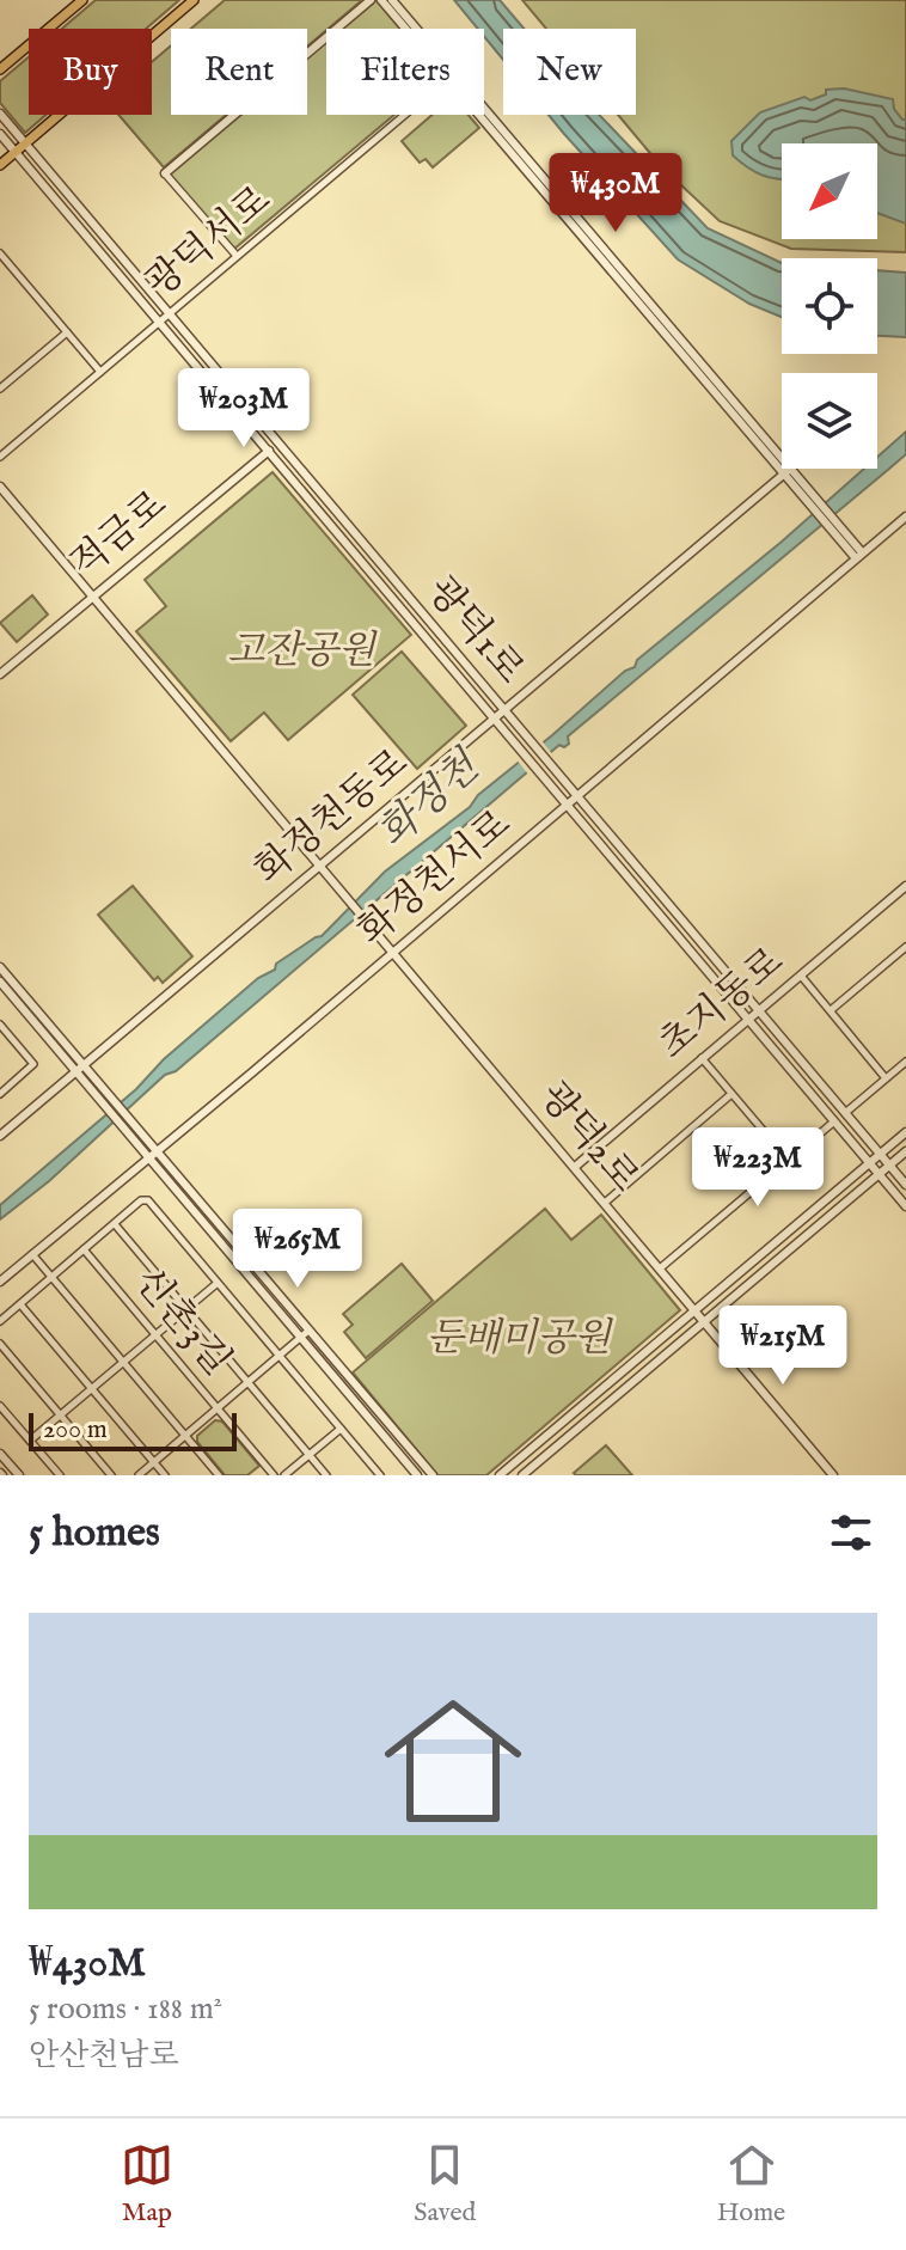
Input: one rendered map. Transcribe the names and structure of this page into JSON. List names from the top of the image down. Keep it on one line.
{"streets":{"street":["광덕서로","적금로","광덕1로","화정천동로","화정천서로","초지동로","광덕2로","신촌3길"]},"crossings":[["광덕서로","광덕1로"],["적금로","광덕1로"],["광덕1로","화정천동로"],["광덕1로","화정천서로"],["광덕1로","초지동로"],["화정천동로","광덕2로"],["화정천서로","광덕2로"],["초지동로","광덕2로"]],"water":["화정천"],"parks":["고잔공원","둔배미공원"],"scale_bar":"200 m","north":"bottom left","page":{"chip":["Buy","Rent","Filters","New"],"price":["₩430M","₩203M","₩223M","₩265M","₩215M"],"scale":"200 m","heading":"5 homes","list":[{"name":"₩430M","note":"5 rooms · 188 m² · 안산천남로"}],"tabs":["Map","Saved","Home"]}}
